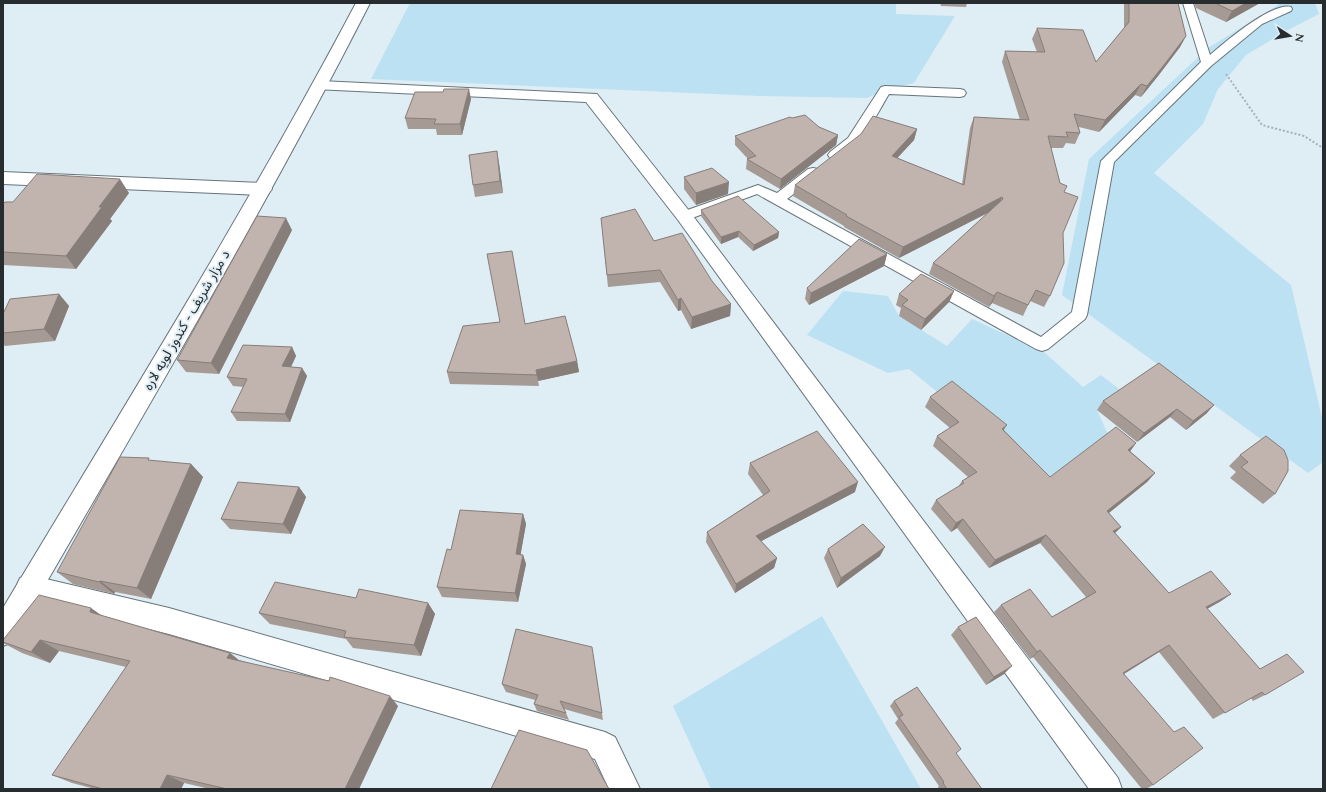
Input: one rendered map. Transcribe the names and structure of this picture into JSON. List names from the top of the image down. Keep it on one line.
{"streets":{"street":["د مزار شریف - کندوز لویه لاره"]},"north":"right"}
